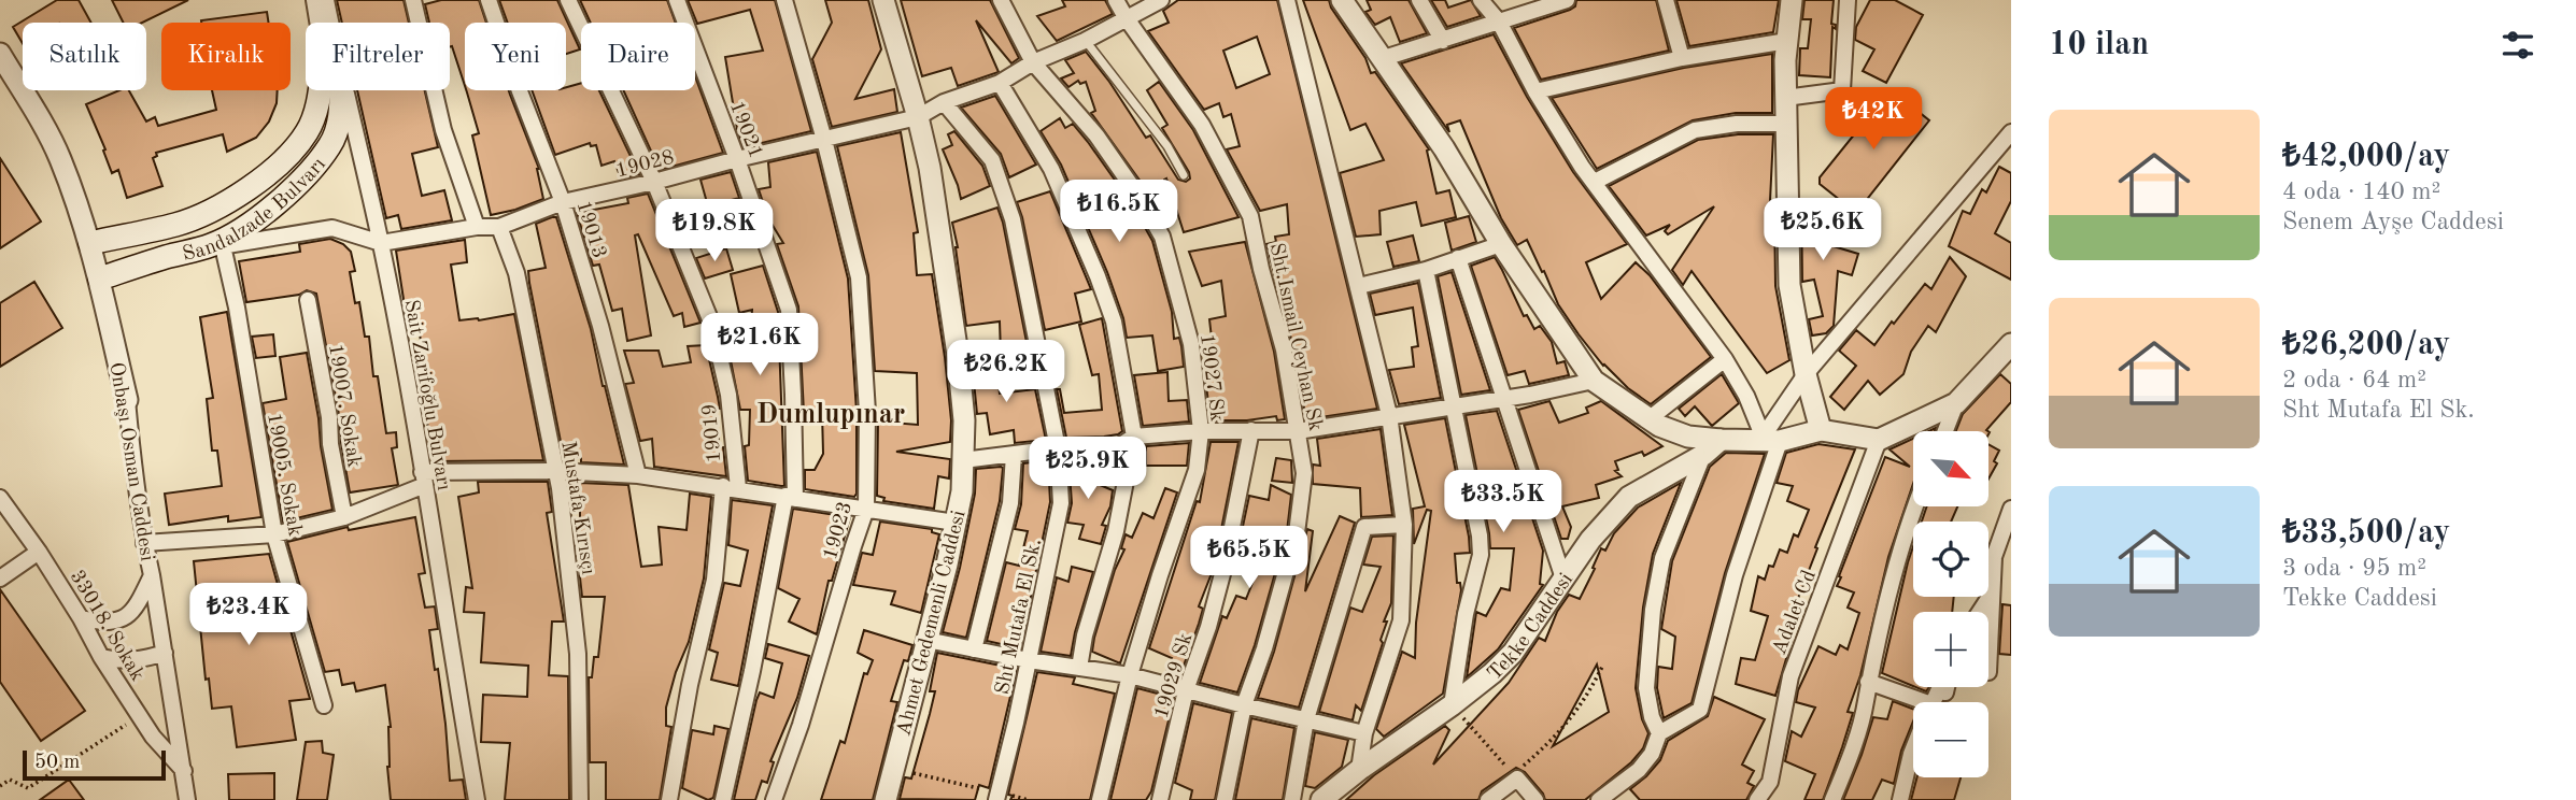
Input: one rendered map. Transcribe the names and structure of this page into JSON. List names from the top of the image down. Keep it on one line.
{"streets":{"main road":["Sandalzade Bulvarı"],"street":["19021","19028","19013","Sht.Ismail Ceyhan Sk","19027 Sk","Sait Zarifoğlu Bulvarı","19007. Sokak","19019","Onbaşı Osman Caddesi","19005. Sokak","Mustafa Kırısçı","19023","Adalet Cd","Sht Mutafa El Sk.","Ahmet Gedemenli Caddesi","Tekke Caddesi","33018. Sokak","19029 Sk"]},"crossings":[["19021","19028"],["19028","19013"],["19028","Sht.Ismail Ceyhan Sk"],["19028","19027 Sk"],["19028","Sait Zarifoğlu Bulvarı"],["19028","19019"],["19028","Mustafa Kırısçı"],["19028","19023"],["19028","Sht Mutafa El Sk."],["19028","Ahmet Gedemenli Caddesi"],["Sandalzade Bulvarı","Onbaşı Osman Caddesi"],["Sandalzade Bulvarı","19005. Sokak"],["Onbaşı Osman Caddesi","33018. Sokak"]],"districts":["Dumlupınar"],"scale_bar":"50 m","north":"bottom right","page":{"heading":"10 ilan","chip":["Satılık","Kiralık","Filtreler","Yeni","Daire"],"price":["₺42K","₺16.5K","₺25.6K","₺19.8K","₺21.6K","₺26.2K","₺25.9K","₺33.5K","₺65.5K","₺23.4K"],"list":[{"name":"₺42,000/ay","note":"4 oda · 140 m² · Senem Ayşe Caddesi"},{"name":"₺26,200/ay","note":"2 oda · 64 m² · Sht Mutafa El Sk."},{"name":"₺33,500/ay","note":"3 oda · 95 m² · Tekke Caddesi"}],"map_buttons":["+","−"],"scale":"50 m"}}
